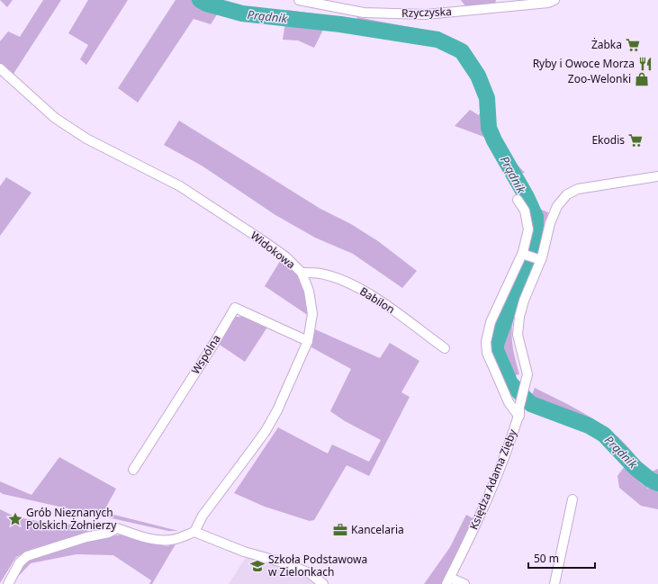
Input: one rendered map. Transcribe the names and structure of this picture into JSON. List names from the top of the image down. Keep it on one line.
{"streets":{"street":["Rzyczyska","Widokowa","Babilon","Wspólna","Księdza Adama Zięby"]},"crossings":[["Widokowa","Babilon"],["Widokowa","Wspólna"]],"water":["Prądnik"],"places":{"supermarket":["Żabka","Ekodis"],"restaurant":["Ryby i Owoce Morza"],"shop":["Zoo-Welonki"],"place":["Grób Nieznanych Polskich Żołnierzy"],"office":["Kancelaria"],"school or university":["Szkoła Podstawowa w Zielonkach"]},"scale_bar":"50 m"}
